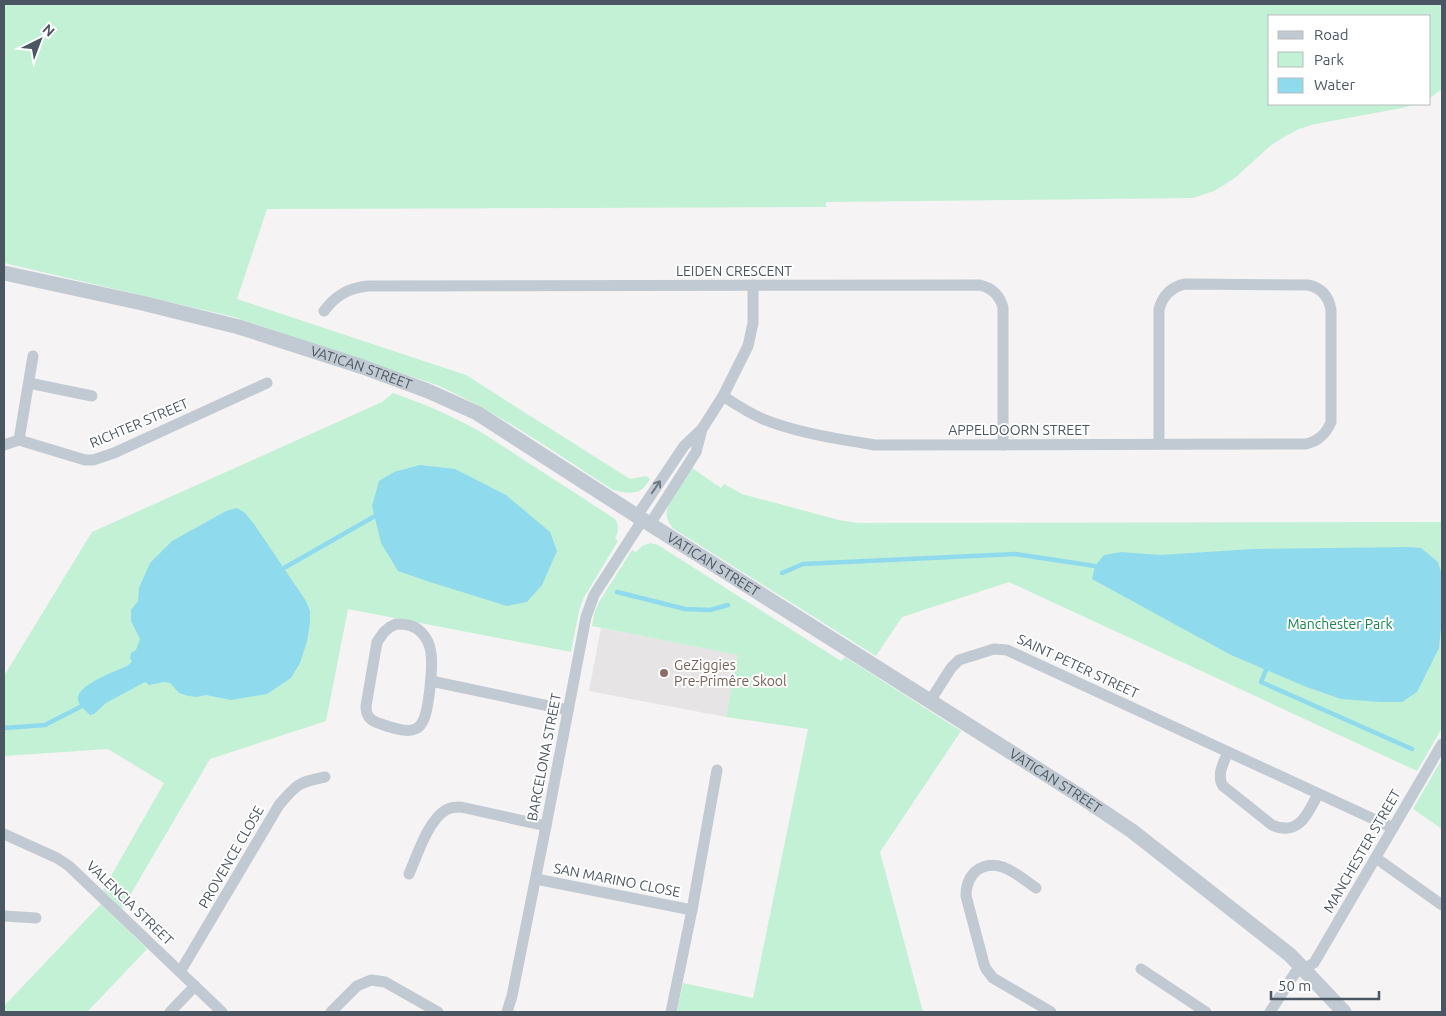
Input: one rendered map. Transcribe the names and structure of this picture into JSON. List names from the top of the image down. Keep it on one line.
{"streets":{"street":["LEIDEN CRESCENT","VATICAN STREET","RICHTER STREET","APPELDOORN STREET","SAINT PETER STREET","BARCELONA STREET","MANCHESTER STREET","PROVENCE CLOSE","SAN MARINO CLOSE","VALENCIA STREET"]},"crossings":[["LEIDEN CRESCENT","APPELDOORN STREET"],["LEIDEN CRESCENT","BARCELONA STREET"],["VATICAN STREET","SAINT PETER STREET"],["VATICAN STREET","BARCELONA STREET"],["VATICAN STREET","MANCHESTER STREET"],["APPELDOORN STREET","BARCELONA STREET"],["SAINT PETER STREET","MANCHESTER STREET"],["BARCELONA STREET","SAN MARINO CLOSE"],["PROVENCE CLOSE","VALENCIA STREET"]],"parks":["Manchester Park"],"places":["GeZiggies Pre-Primêre Skool"],"legend":["Road","Park","Water"],"scale_bar":"50 m","north":"top right"}
